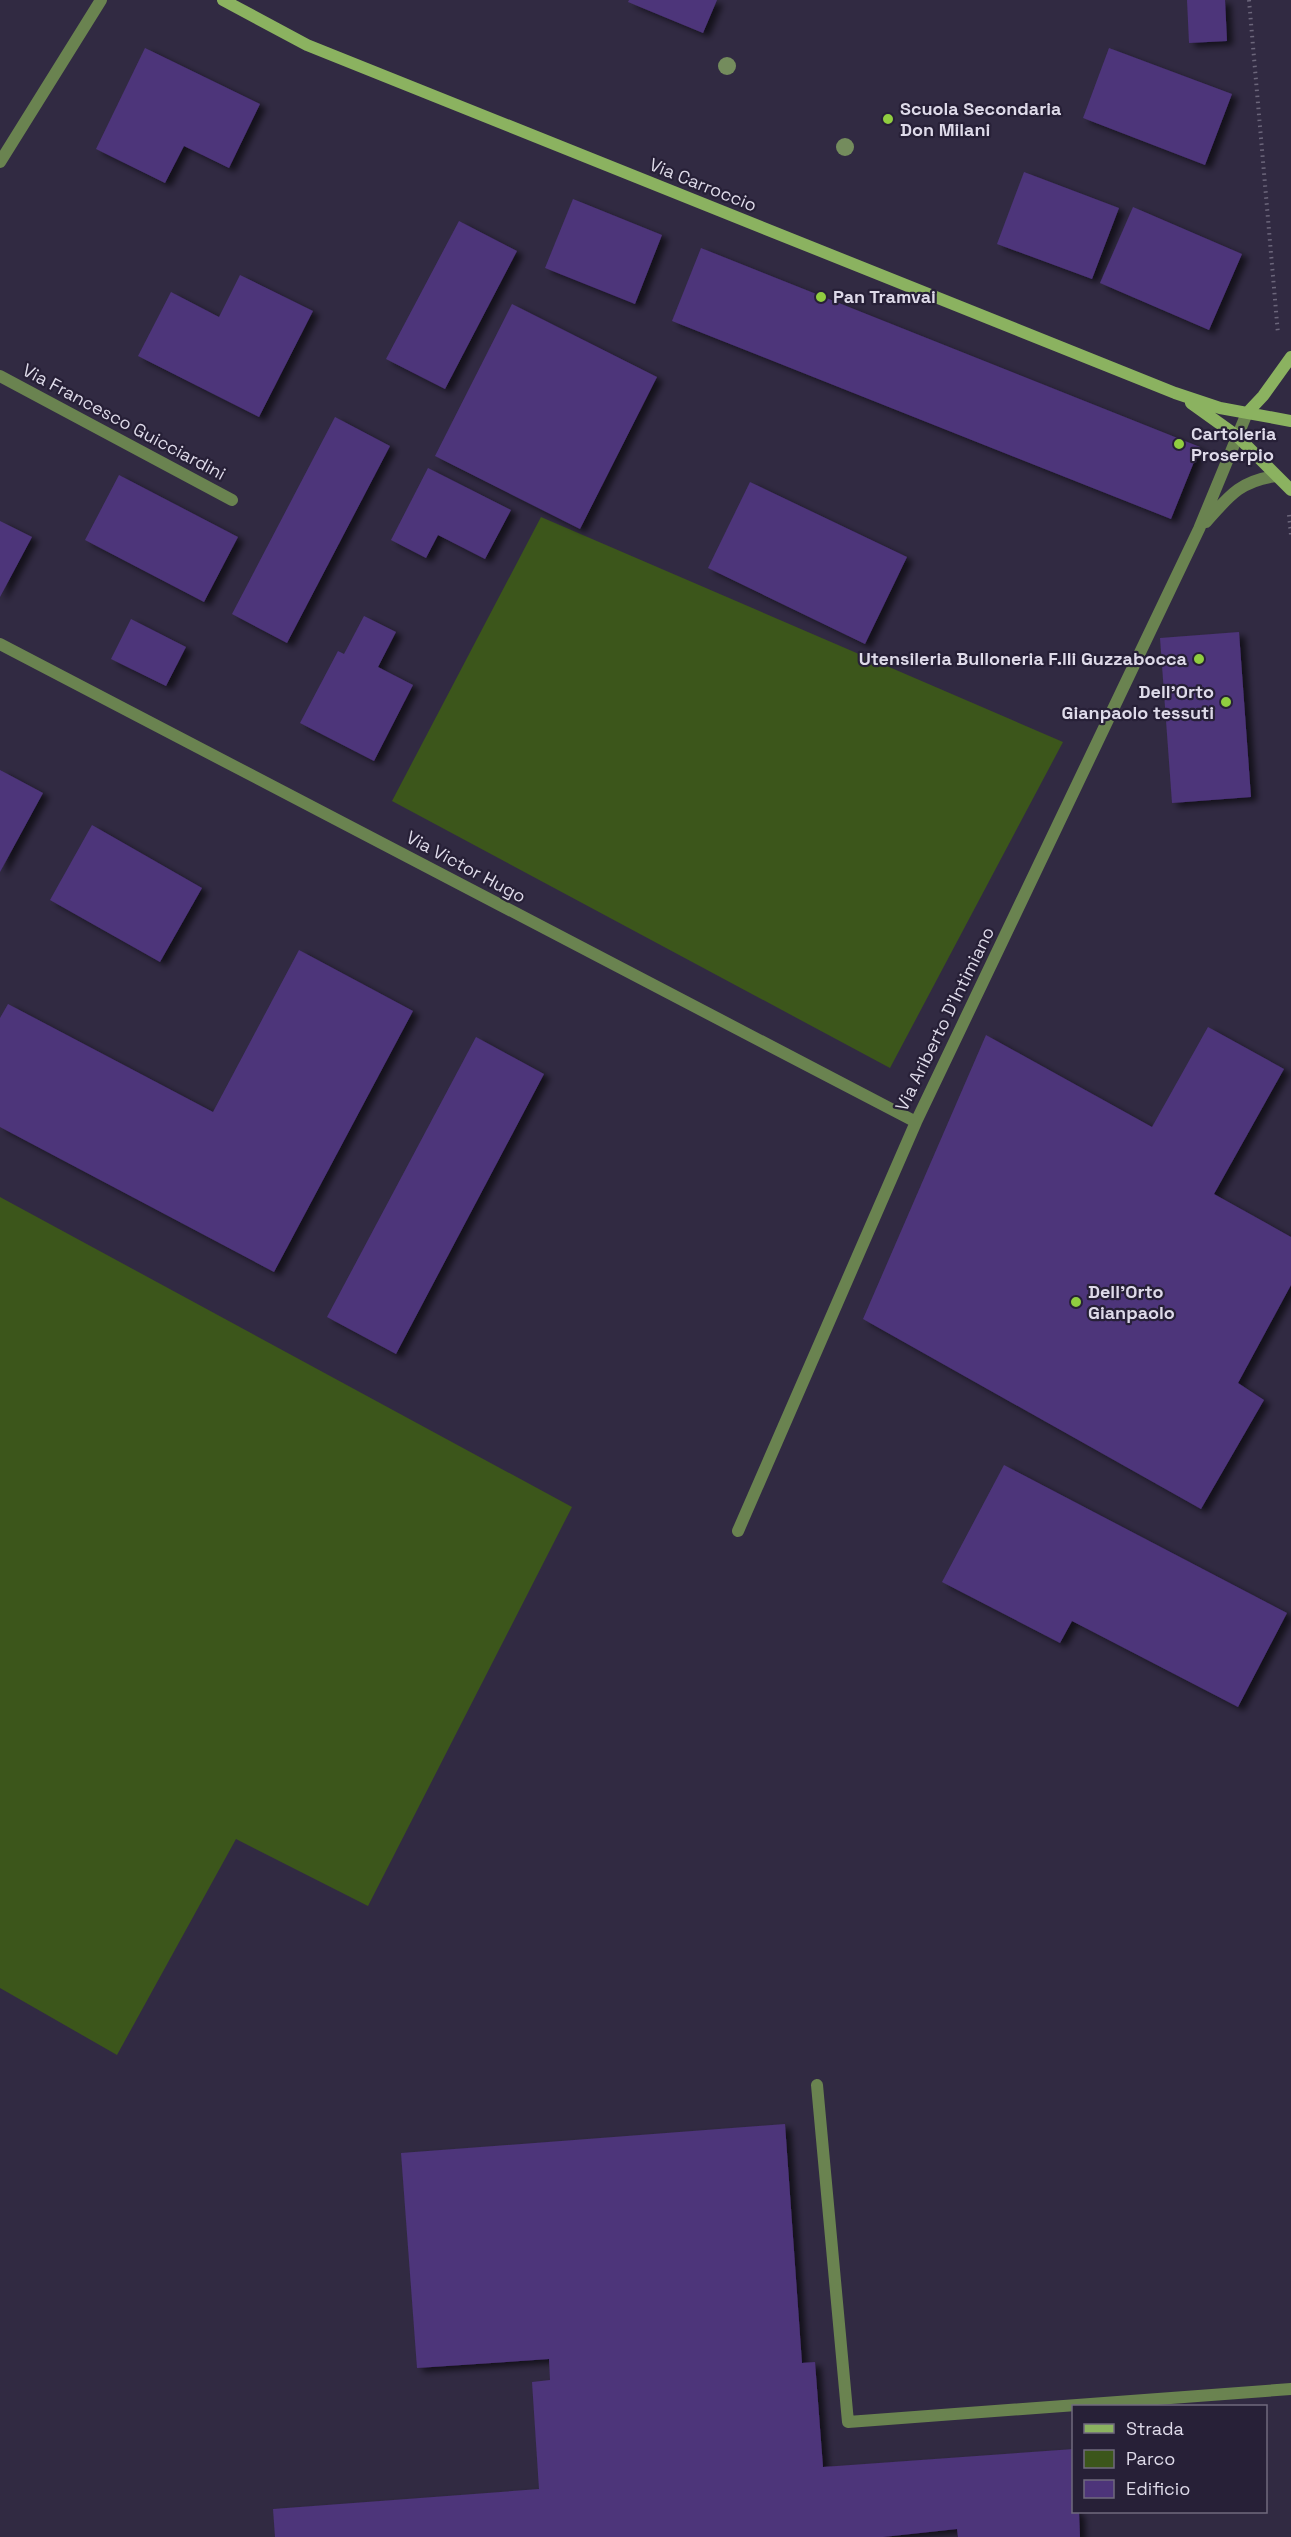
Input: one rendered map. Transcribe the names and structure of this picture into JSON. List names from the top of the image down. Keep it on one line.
{"streets":{"street":["Via Carroccio","Via Francesco Guicciardini","Via Victor Hugo","Via Ariberto D'Intimiano"]},"crossings":[["Via Carroccio","Via Ariberto D'Intimiano"],["Via Victor Hugo","Via Ariberto D'Intimiano"]],"places":["Scuola Secondaria Don Milani","Pan Tramvai","Cartoleria Proserpio","Utensileria Bulloneria F.lli Guzzabocca","Dell'Orto Gianpaolo tessuti","Dell'Orto Gianpaolo"],"legend":["Strada","Parco","Edificio"]}
